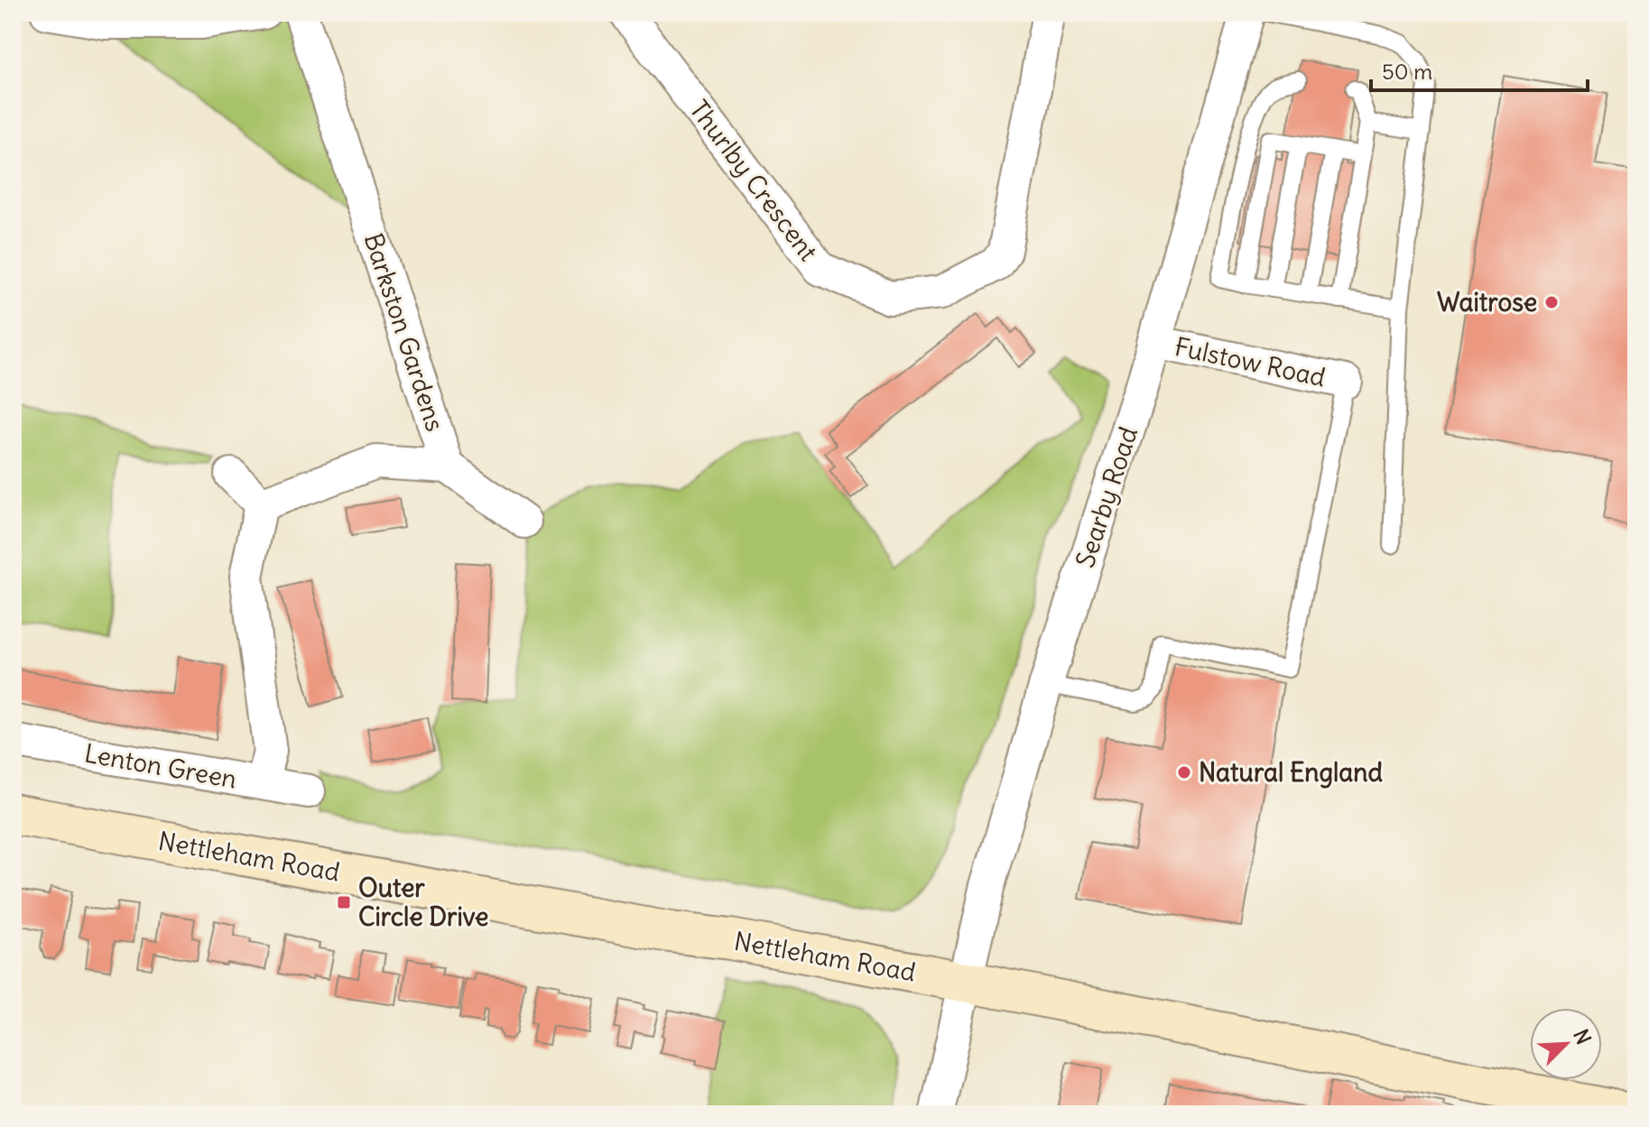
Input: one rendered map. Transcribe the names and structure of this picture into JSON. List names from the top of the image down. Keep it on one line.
{"streets":{"main road":["Nettleham Road"],"street":["Thurlby Crescent","Barkston Gardens","Fulstow Road","Searby Road","Lenton Green"]},"crossings":[["Fulstow Road","Searby Road"],["Searby Road","Nettleham Road"]],"places":{"other":["Waitrose","Natural England"],"transit":["Outer Circle Drive"]},"scale_bar":"50 m","north":"top right"}
